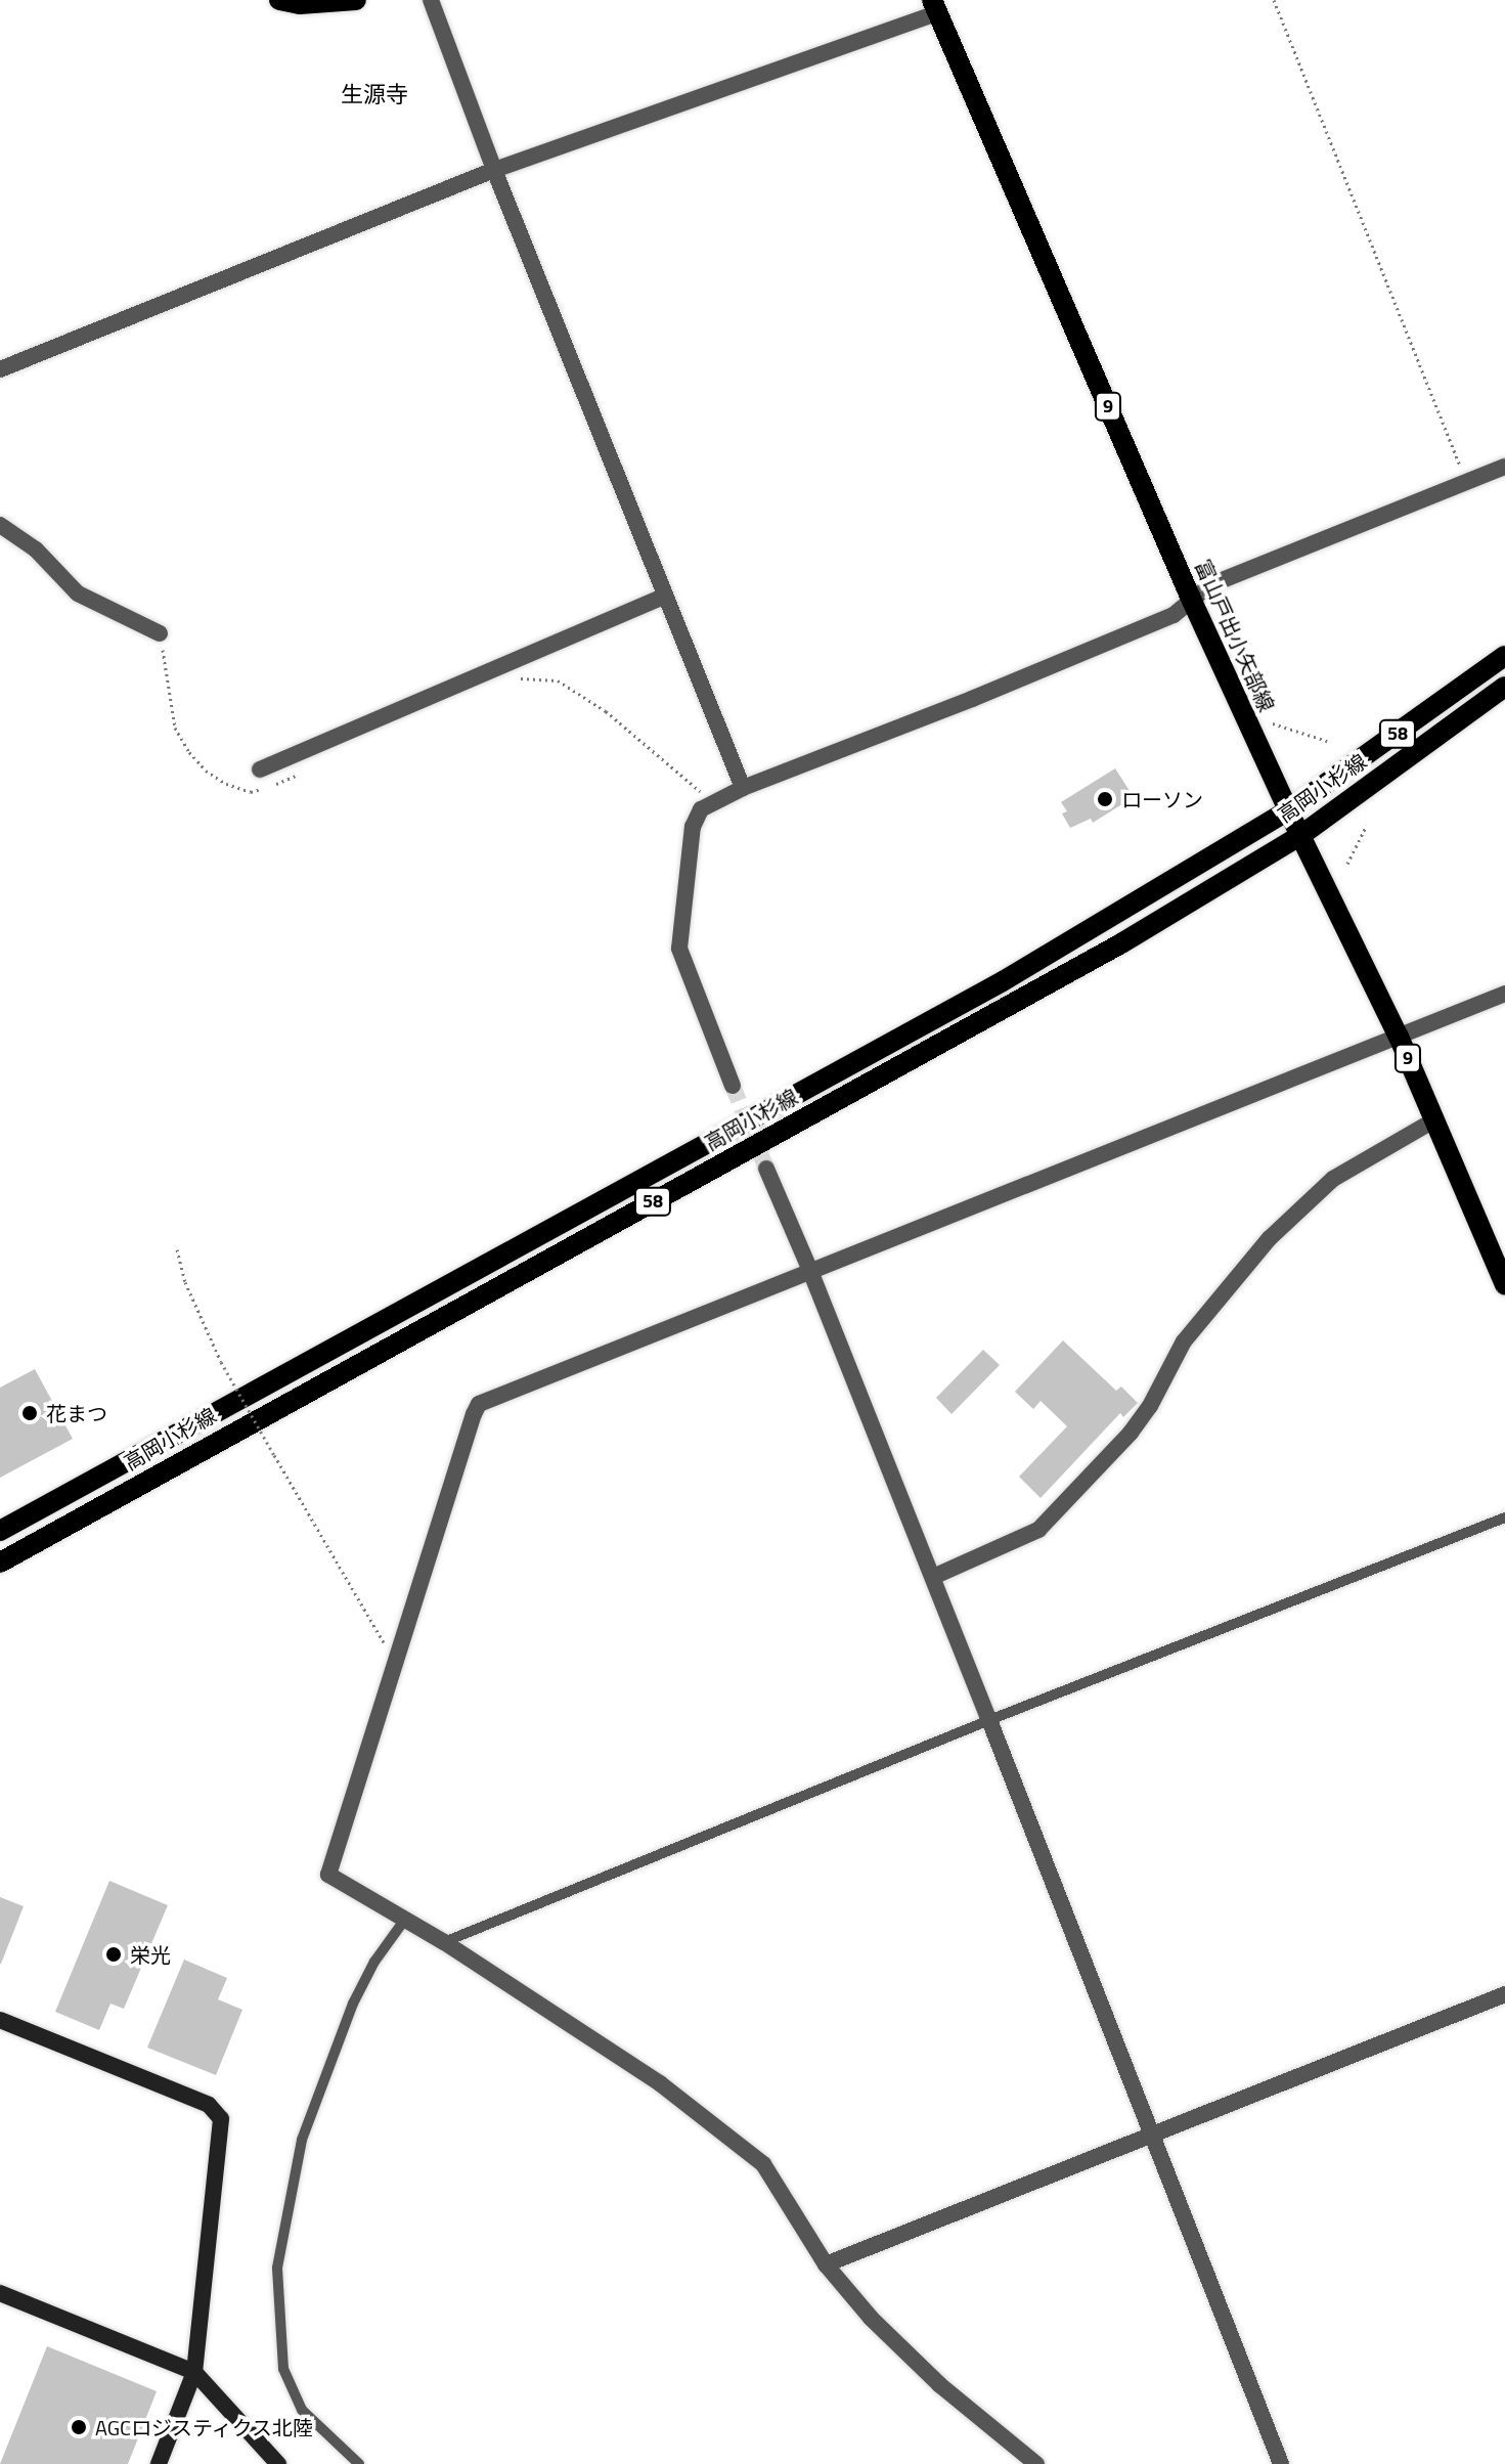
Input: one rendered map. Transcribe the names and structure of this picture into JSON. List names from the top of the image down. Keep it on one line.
{"streets":{"main road":["9","富山戸出小矢部線","58","高岡小杉線"]},"crossings":[["富山戸出小矢部線","高岡小杉線"]],"districts":["生源寺"],"places":["ローソン","花まつ","栄光","AGCロジスティクス北陸"]}
